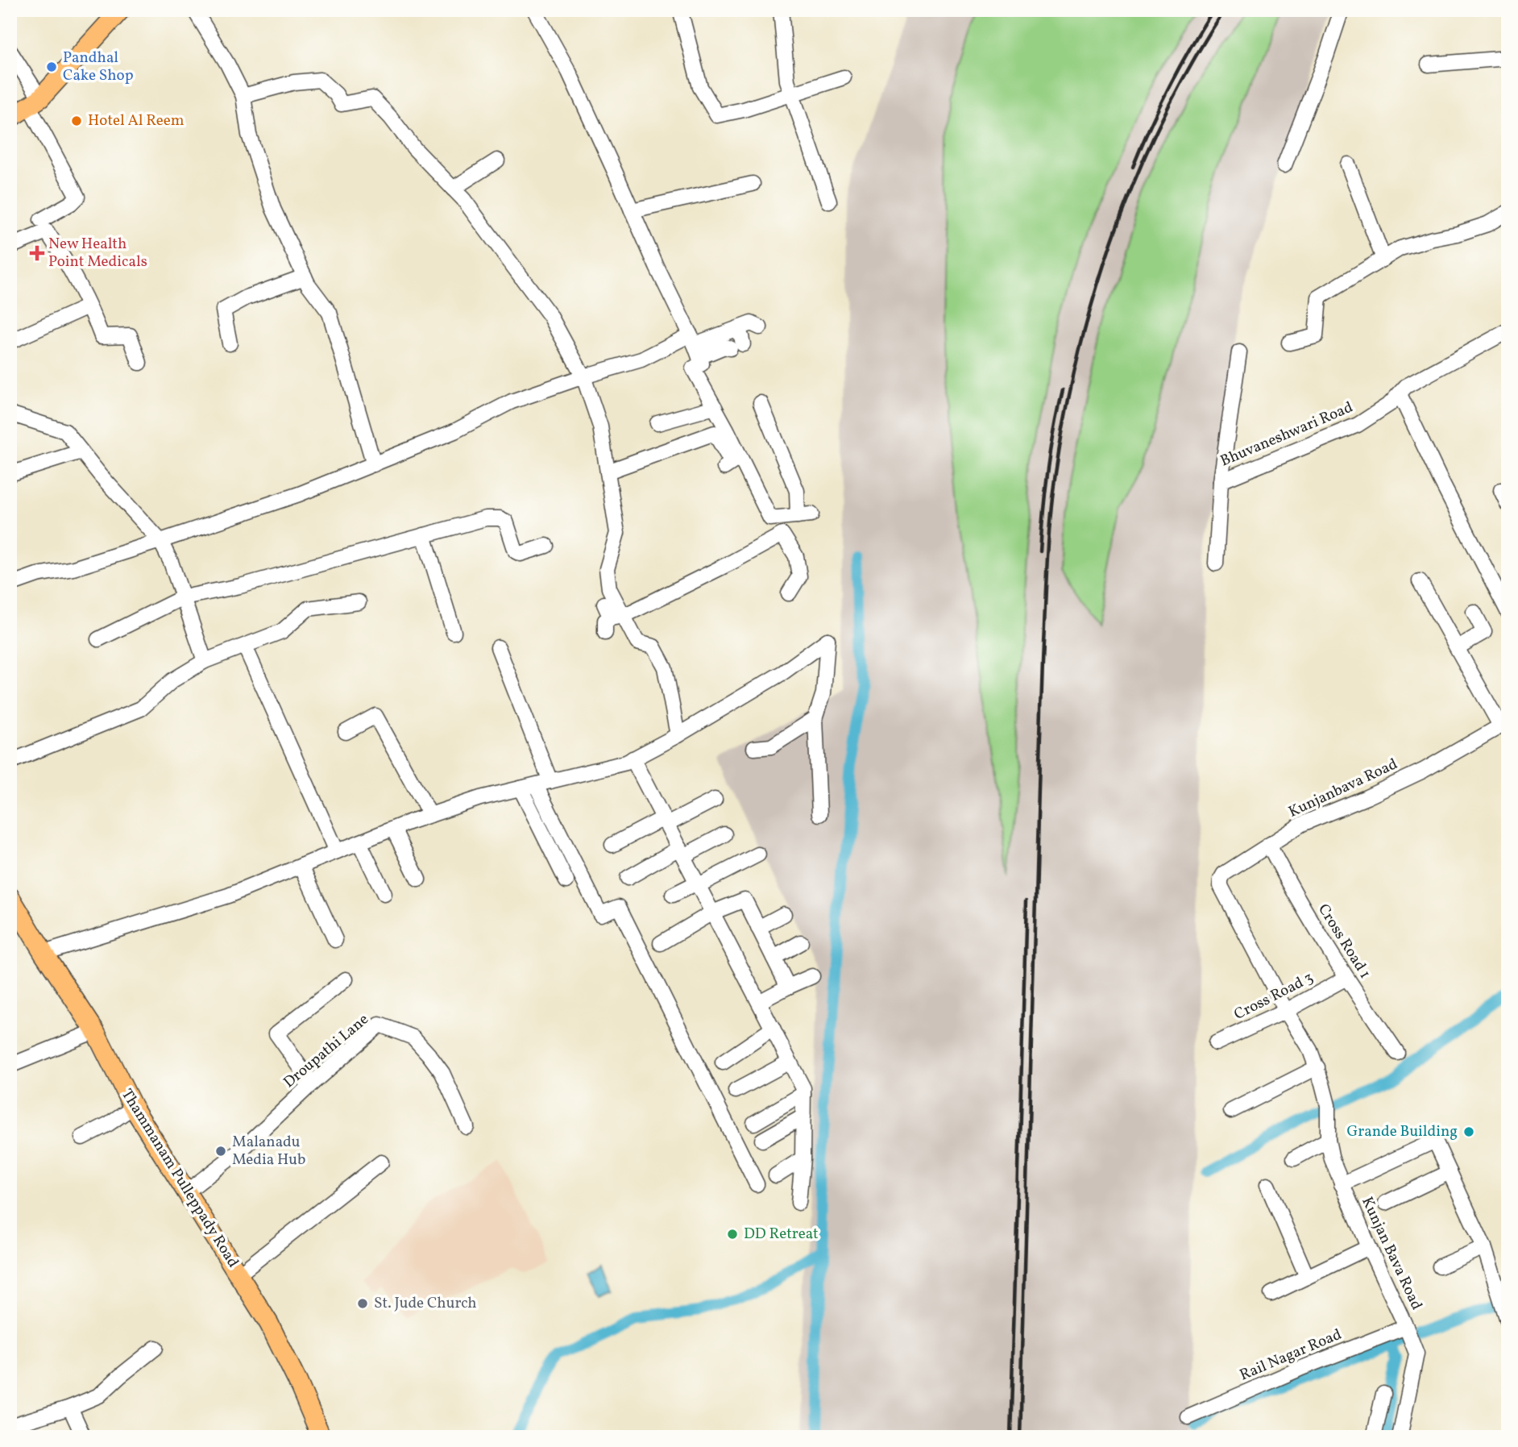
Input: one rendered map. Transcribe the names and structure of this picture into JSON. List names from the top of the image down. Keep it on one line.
{"streets":{"main road":["Thammanam Pulleppady Road"],"street":["Bhuvaneshwari Road","Kunjanbava Road","Cross Road 1","Cross Road 3","Droupathi Lane","Kunjan Bava Road","Rail Nagar Road"]},"crossings":[["Kunjanbava Road","Cross Road 1"],["Kunjanbava Road","Cross Road 3"],["Kunjanbava Road","Kunjan Bava Road"],["Cross Road 1","Cross Road 3"],["Droupathi Lane","Thammanam Pulleppady Road"],["Kunjan Bava Road","Rail Nagar Road"]],"places":{"other":["Pandhal Cake Shop","Hotel Al Reem","Grande Building","Malanadu Media Hub","DD Retreat","St. Jude Church"],"health":["New Health Point Medicals"]}}
